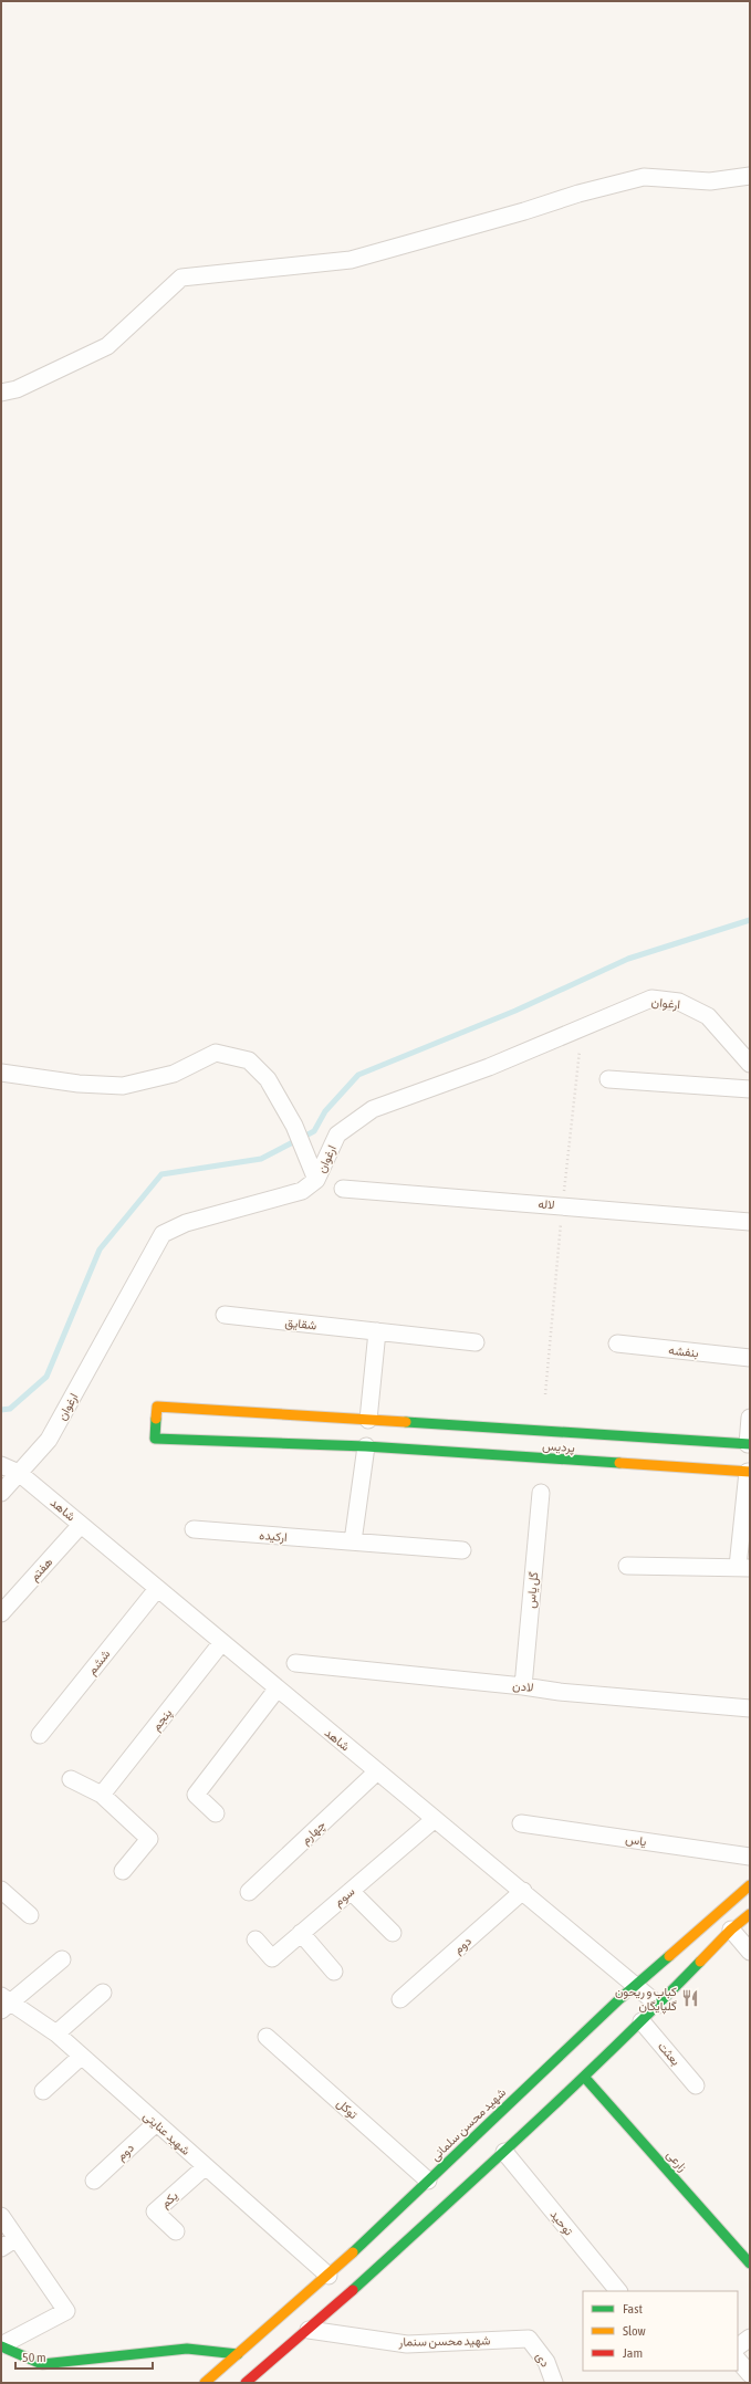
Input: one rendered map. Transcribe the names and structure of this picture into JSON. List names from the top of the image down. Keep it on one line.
{"streets":{"street":["ارغوان","لاله","شقایق","بنفشه","پردیس","شاهد","ارکیده","هفتم","گل یاس","ششم","لادن","پنجم","چهارم","یاس","سوم","دوم","بعثت","توکل","شهید محسن سلمانی","شهید عنایتی","زارعی","یکم","توحید","شهید محسن سنمار","دی"]},"crossings":[["ارغوان","شاهد"],["شاهد","هفتم"],["شاهد","ششم"],["شاهد","پنجم"],["شاهد","چهارم"],["شاهد","سوم"],["شاهد","دوم"],["شاهد","شهید محسن سلمانی"],["گل یاس","لادن"],["دوم","شهید عنایتی"],["توکل","شهید محسن سلمانی"],["شهید محسن سلمانی","شهید عنایتی"],["شهید عنایتی","یکم"],["شهید محسن سنمار","دی"]],"places":{"restaurant":["کباب و ریحون گلپایگان"]},"legend":["Fast","Slow","Jam"],"scale_bar":"50 m"}
